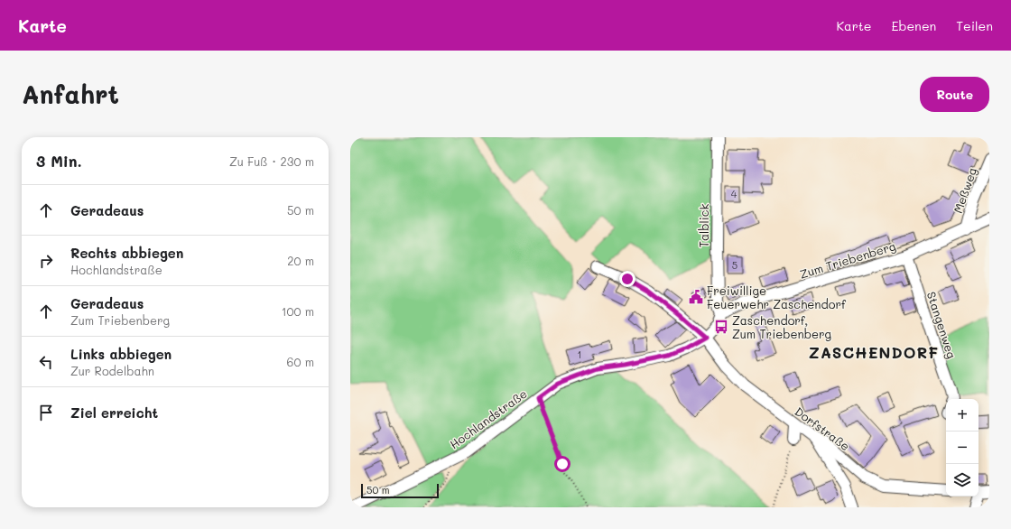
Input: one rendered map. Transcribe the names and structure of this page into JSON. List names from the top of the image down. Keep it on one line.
{"streets":{"street":["Meßweg","Talblick","Zum Triebenberg","Stangenweg","Hochlandstraße","Dorfstraße"]},"crossings":[["Meßweg","Zum Triebenberg"],["Talblick","Zum Triebenberg"],["Zum Triebenberg","Stangenweg"],["Hochlandstraße","Dorfstraße"]],"districts":["ZASCHENDORF"],"places":{"public building":["Freiwillige Feuerwehr Zaschendorf"],"bus stop":["Zaschendorf, Zum Triebenberg"]},"house_numbers":["4","5","1"],"scale_bar":"50 m","page":{"header":"Karte","nav":["Karte","Ebenen","Teilen"],"buttons":"Route","title":"Anfahrt","heading":["3 Min.","Zu Fuß · 230 m"],"list":[["Geradeaus","50 m"],["Rechts abbiegen","Hochlandstraße","20 m"],["Geradeaus","Zum Triebenberg","100 m"],["Links abbiegen","Zur Rodelbahn","60 m"],"Ziel erreicht"],"map_buttons":["+","−"],"scale":"50 m"}}
